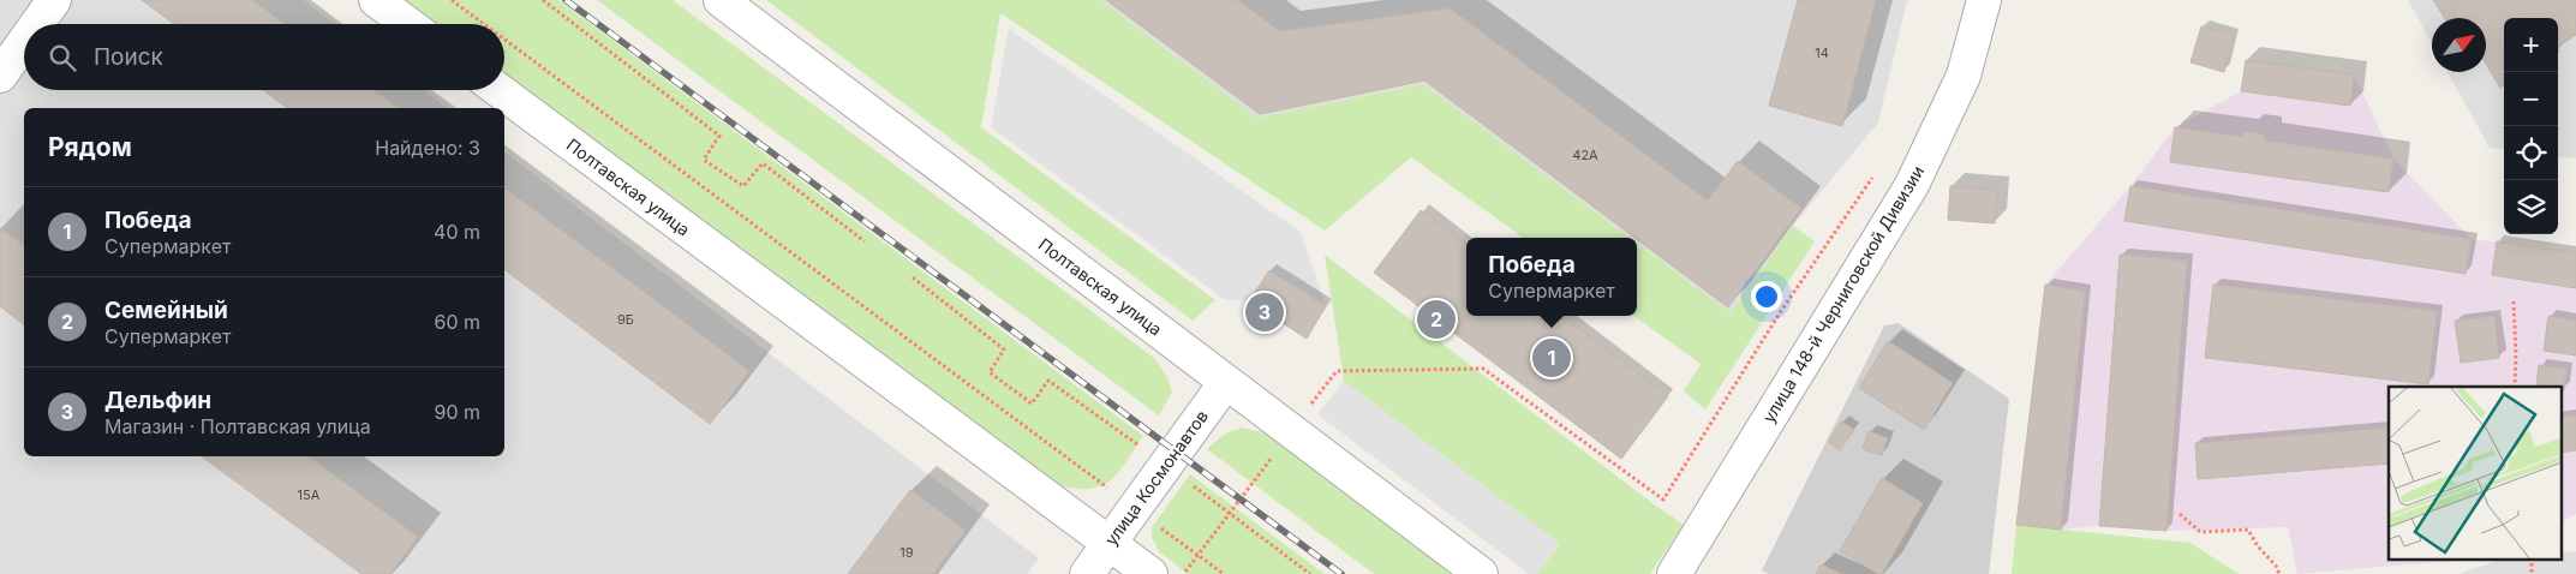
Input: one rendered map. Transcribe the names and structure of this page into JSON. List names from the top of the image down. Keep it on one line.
{"streets":{"street":["Полтавская улица","улица 148-й Черниговской Дивизии","улица Космонавтов"]},"crossings":[["Полтавская улица","улица Космонавтов"]],"house_numbers":["14","42А","9Б","15А","19"],"north":"top right","page":{"map_buttons":["+","−"],"search":"Поиск","heading":["Рядом","Найдено: 3"],"list":[{"mark":"1","name":"Победа","note":"Супермаркет","value":"40 m"},{"mark":"2","name":"Семейный","note":"Супермаркет","value":"60 m"},{"mark":"3","name":"Дельфин","note":"Магазин · Полтавская улица","value":"90 m"}],"popup":["Победа","Супермаркет"],"pins":["3","2","1"]}}
